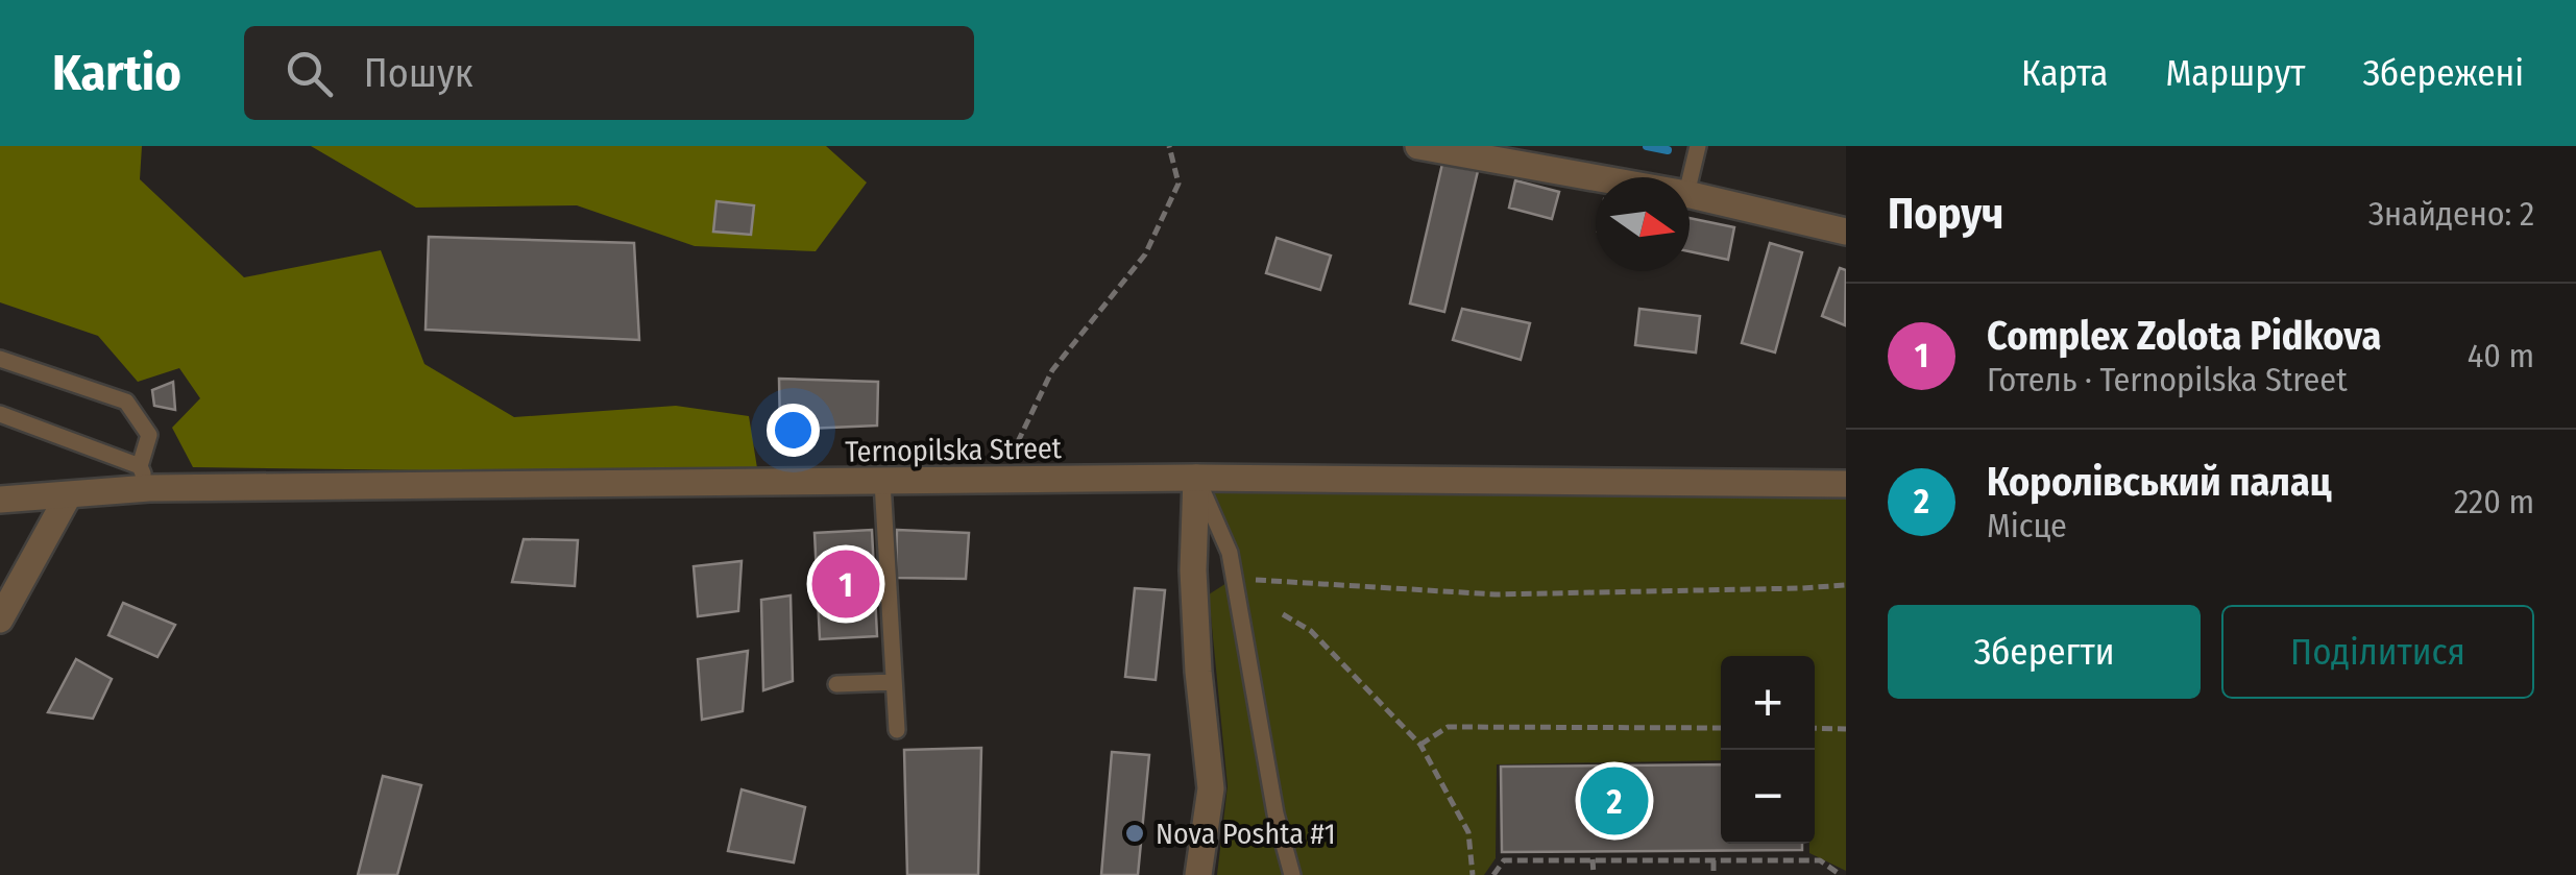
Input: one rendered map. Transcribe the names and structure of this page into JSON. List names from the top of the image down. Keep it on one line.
{"streets":{"street":["Ternopilska Street"]},"places":["Nova Poshta #1"],"north":"right","page":{"header":"Kartio","search":"Пошук","nav":["Карта","Маршрут","Збережені"],"heading":["Поруч","Знайдено: 2"],"list":[{"mark":"1","name":"Complex Zolota Pidkova","note":"Готель · Ternopilska Street","value":"40 m"},{"mark":"2","name":"Королівський палац","note":"Місце","value":"220 m"}],"pins":["1","2"],"buttons":["Зберегти","Поділитися"],"map_buttons":["+","−"]}}
